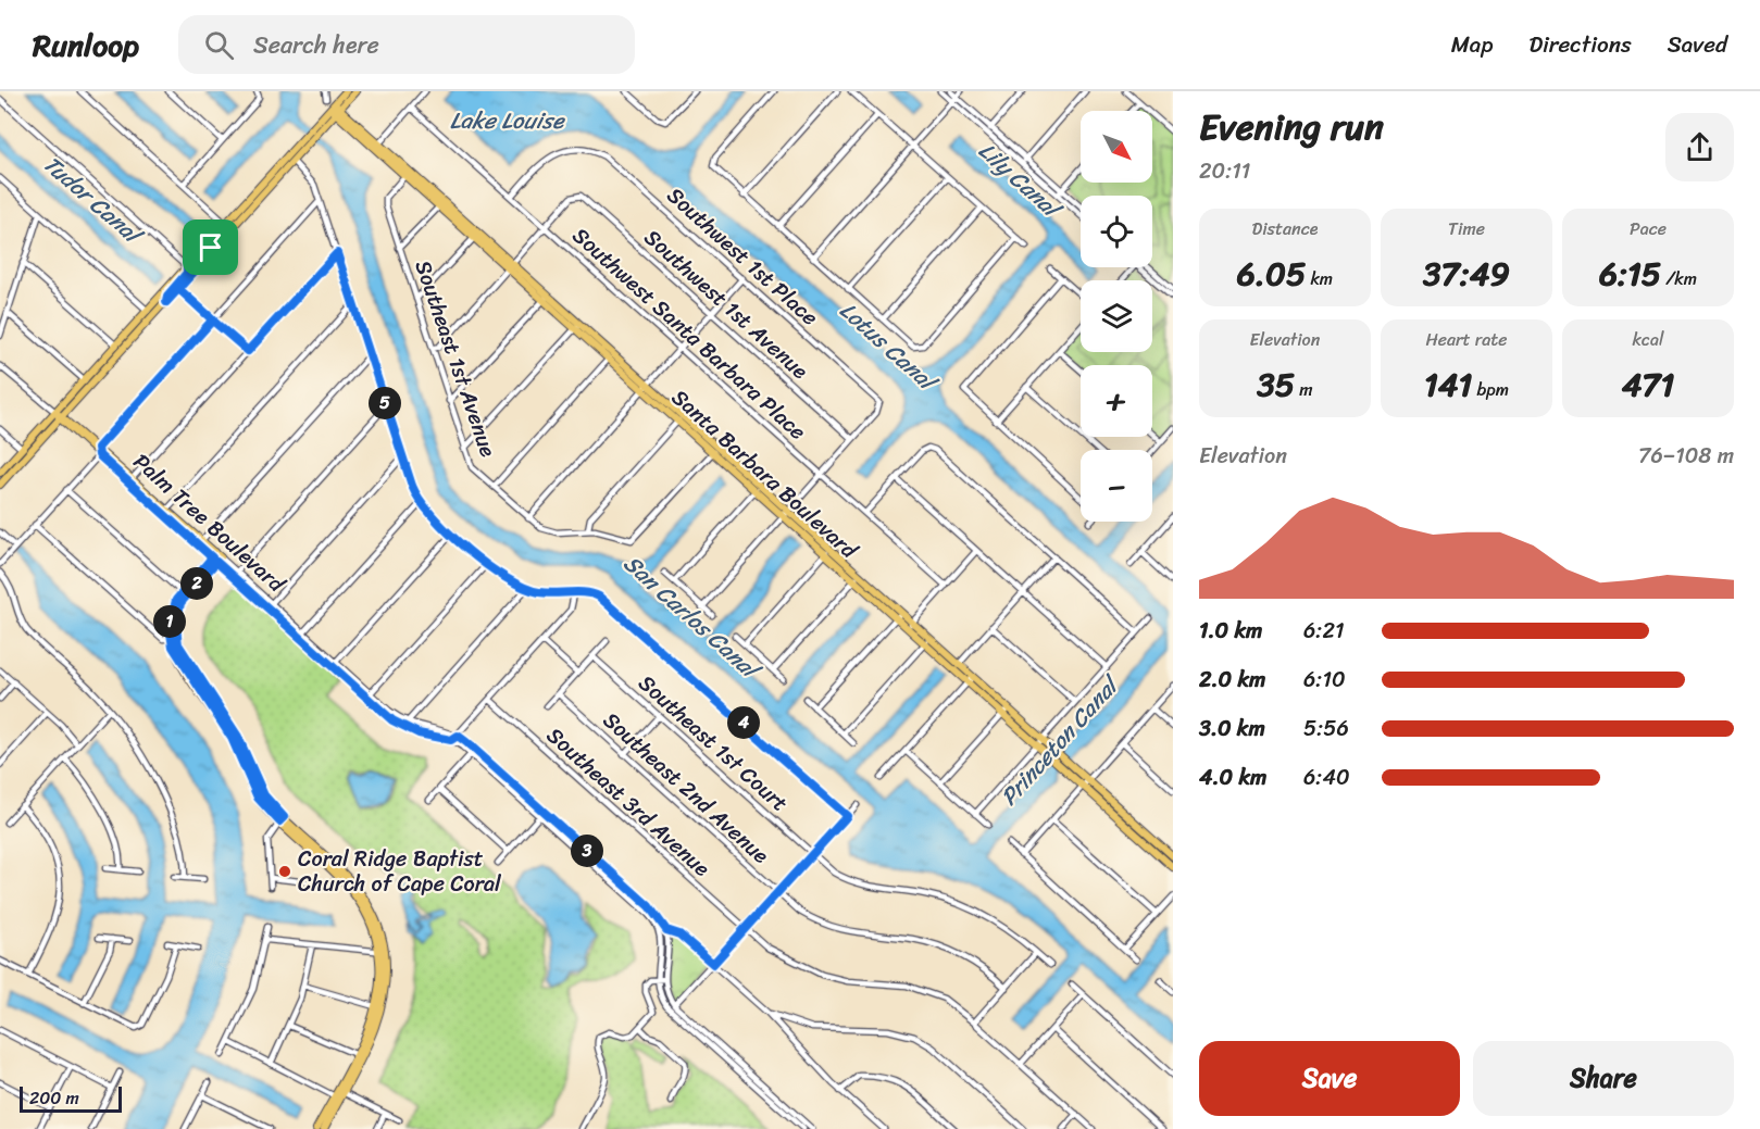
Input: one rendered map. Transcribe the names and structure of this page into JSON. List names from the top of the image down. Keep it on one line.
{"streets":{"main road":["Santa Barbara Boulevard","Palm Tree Boulevard"],"street":["Southwest 1st Place","Southwest 1st Avenue","Southwest Santa Barbara Place","Southeast 1st Avenue","Southeast 1st Court","Southeast 2nd Avenue","Southeast 3rd Avenue"]},"crossings":[["Southwest 1st Place","Southwest 1st Avenue"],["Southwest 1st Place","Southwest Santa Barbara Place"],["Southwest 1st Avenue","Southwest Santa Barbara Place"],["Southeast 1st Avenue","Santa Barbara Boulevard"]],"water":["Lake Louise","Lily Canal","Tudor Canal","Lotus Canal","San Carlos Canal","Princeton Canal"],"places":["Coral Ridge Baptist Church of Cape Coral"],"scale_bar":"200 m","north":"bottom right","page":{"header":"Runloop","search":"Search here","nav":["Map","Directions","Saved"],"heading":["Evening run","20:11"],"map_buttons":["+","−"],"stats":[["Distance","6.05 km"],["Time","37:49"],["Pace","6:15 /km"],["Elevation","35 m"],["Heart rate","141 bpm"],["kcal","471"]],"pins":["5","2","1","4","3"],"chart":["Elevation","76–108 m"],"list":[{"name":"1.0 km","note":"6:21"},{"name":"2.0 km","note":"6:10"},{"name":"3.0 km","note":"5:56"},{"name":"4.0 km","note":"6:40"}],"buttons":["Save","Share"],"scale":"200 m"}}
